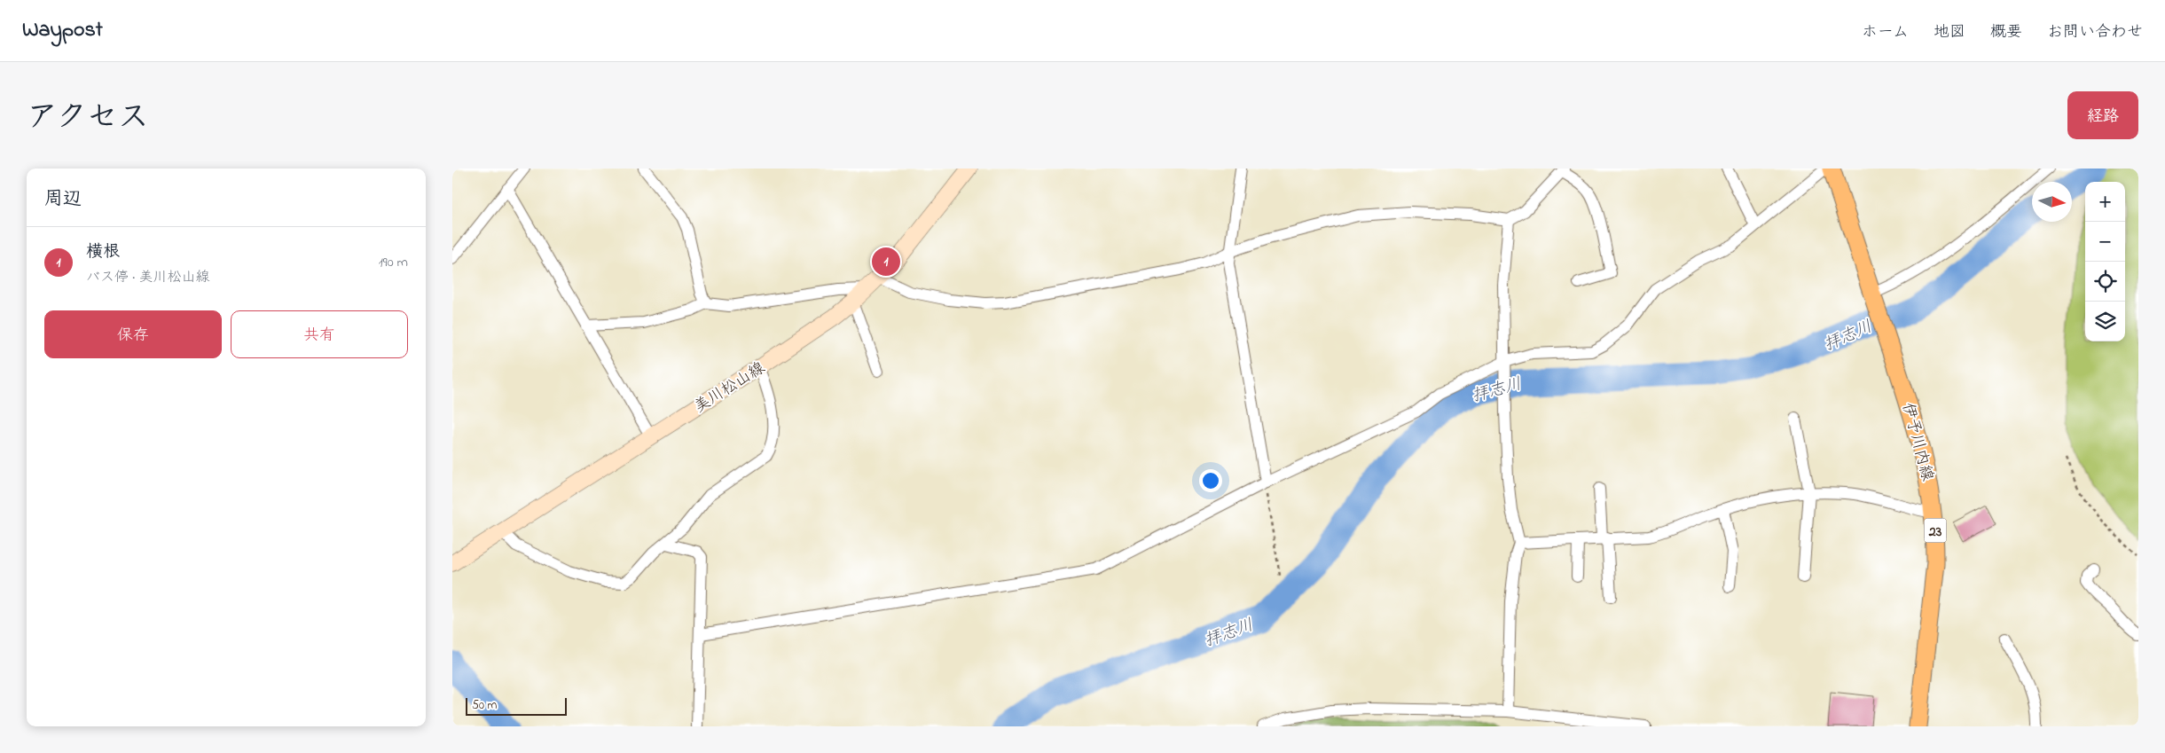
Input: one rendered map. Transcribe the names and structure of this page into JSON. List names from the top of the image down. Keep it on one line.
{"streets":{"main road":["美川松山線","伊予川内線","23"]},"water":["拝志川"],"scale_bar":"50 m","north":"right","page":{"header":"Waypost","nav":["ホーム","地図","概要","お問い合わせ"],"title":"アクセス","buttons":["経路",["保存","共有"]],"heading":"周辺","map_buttons":["+","−"],"list":[{"mark":"1","name":"横根","note":"バス停 · 美川松山線","value":"190 m"}],"pins":"1","scale":"50 m"}}
